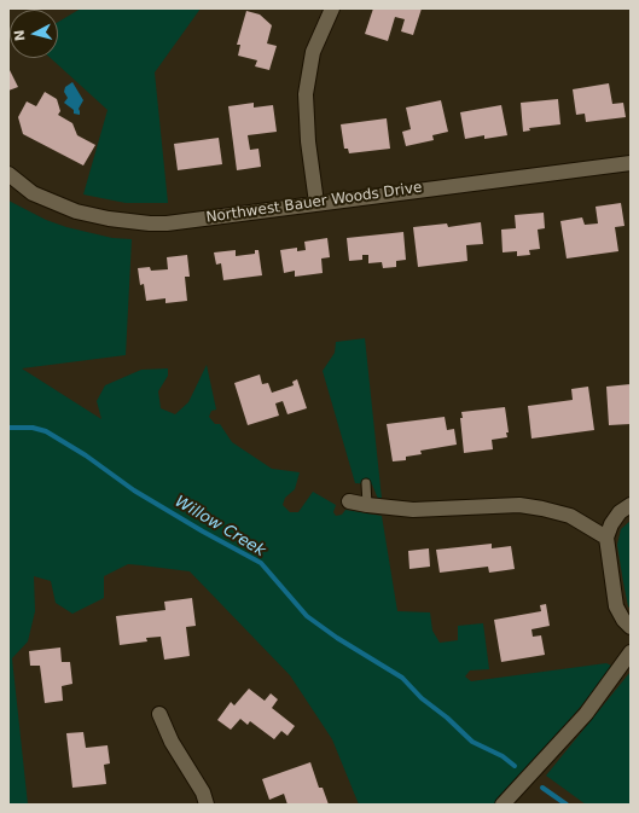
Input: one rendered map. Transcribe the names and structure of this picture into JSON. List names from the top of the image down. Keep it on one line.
{"streets":{"street":["Northwest Bauer Woods Drive"]},"water":["Willow Creek"],"north":"left"}
